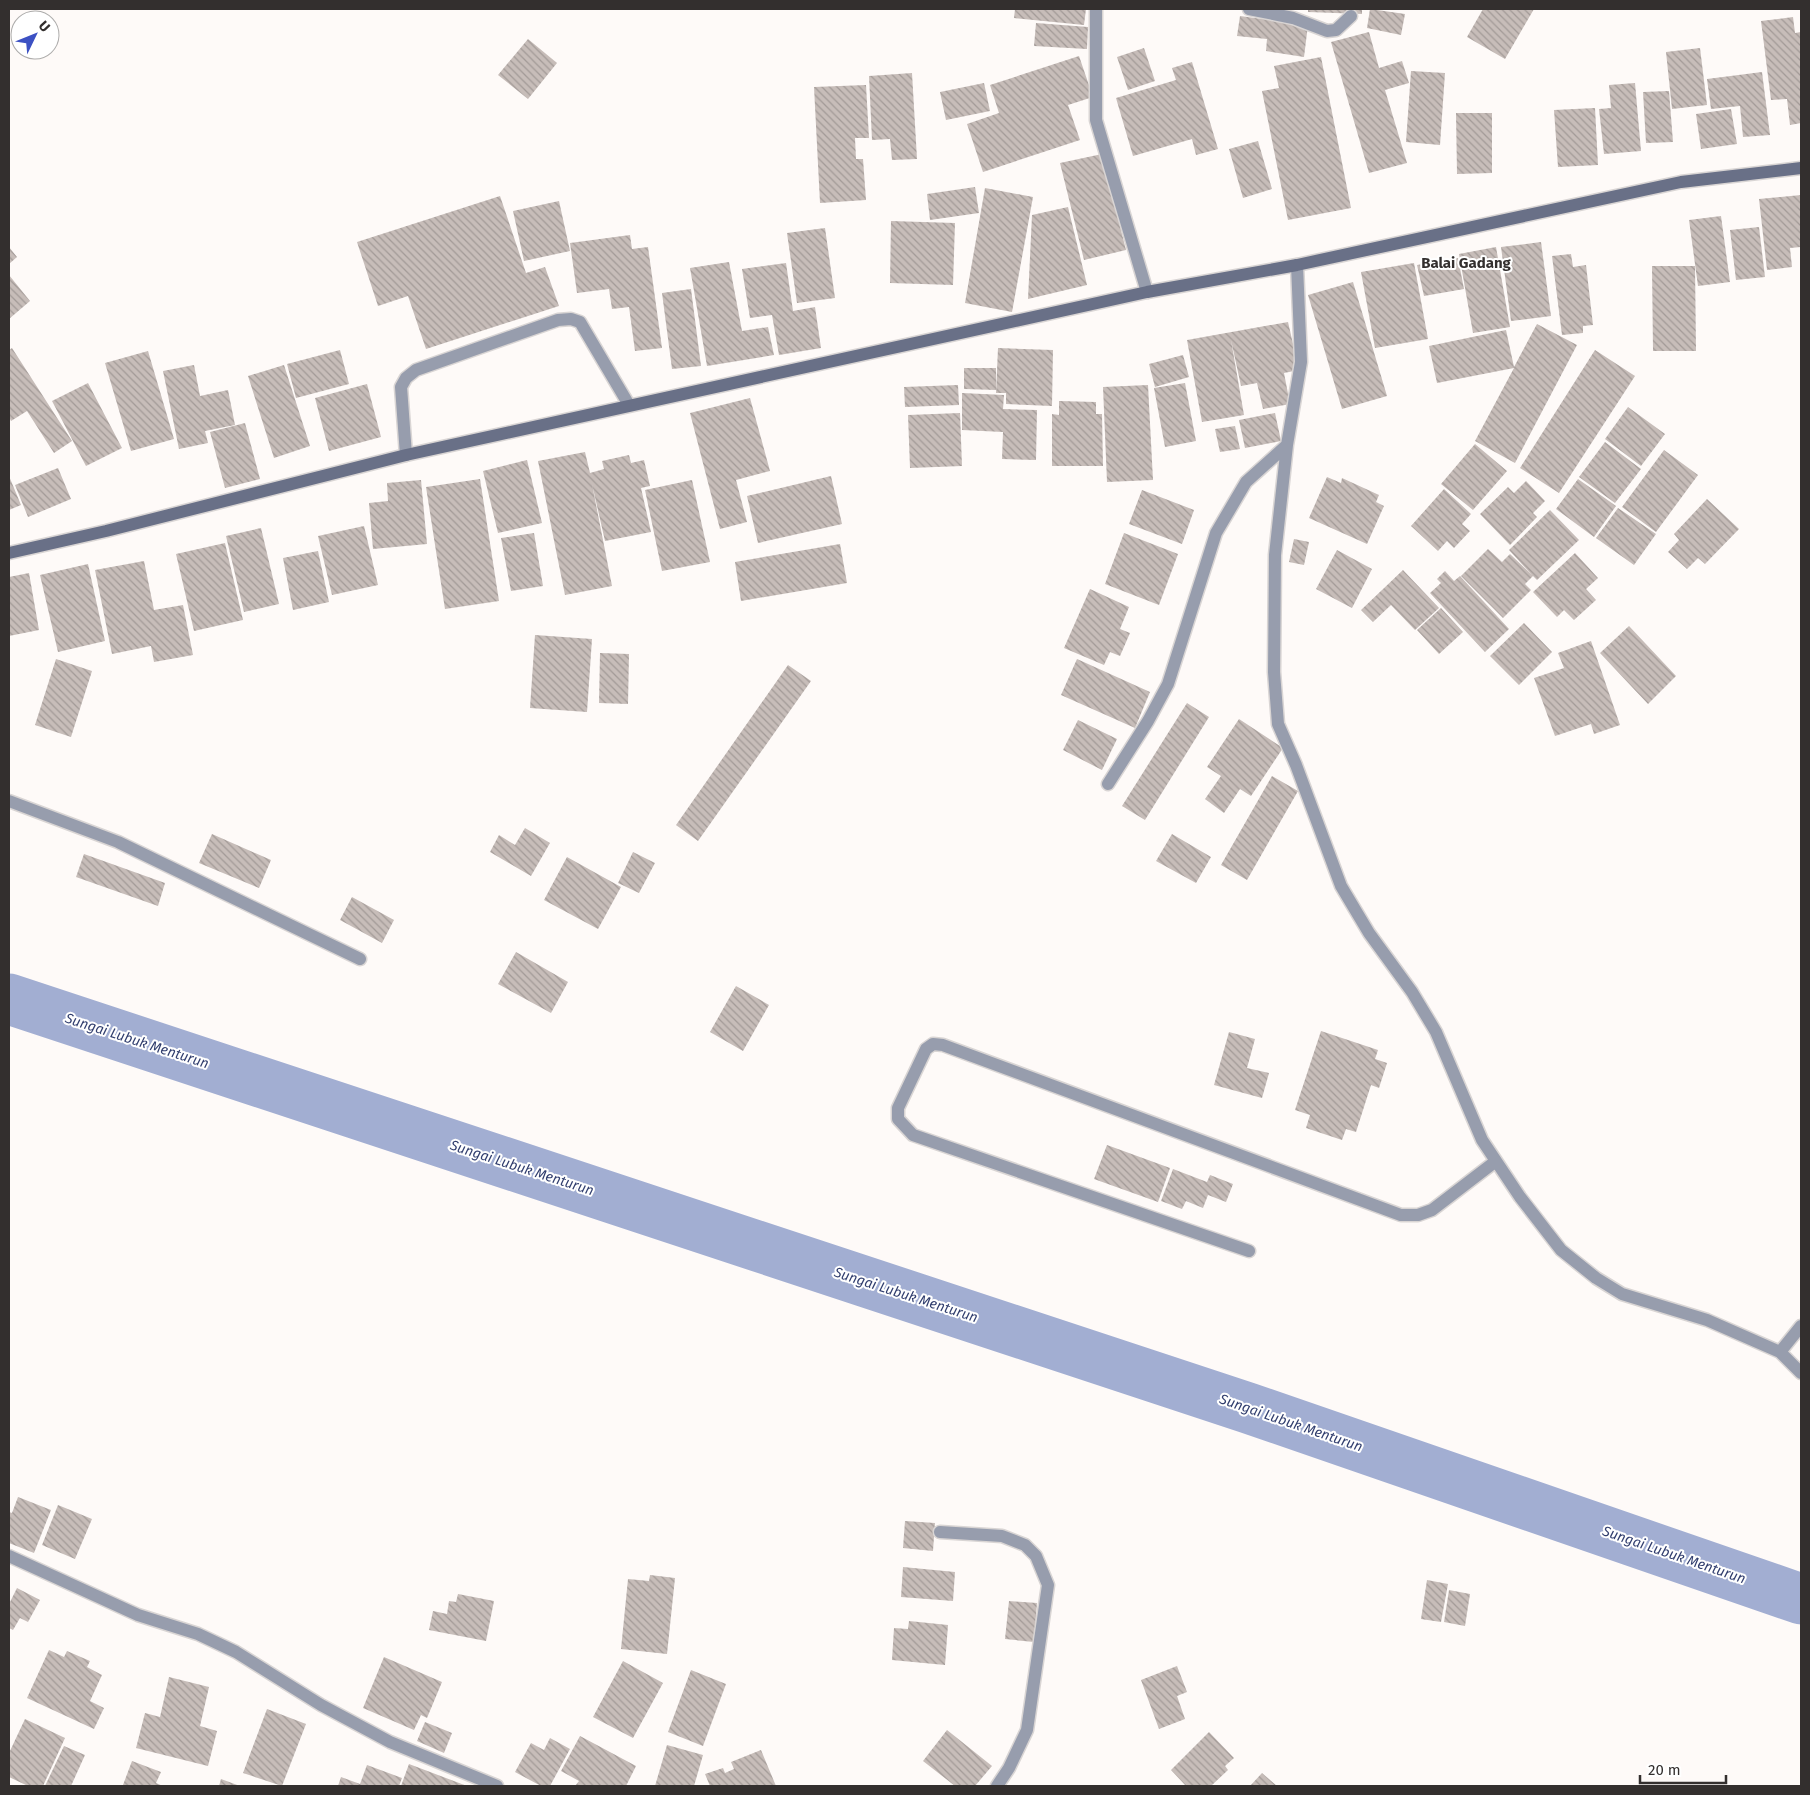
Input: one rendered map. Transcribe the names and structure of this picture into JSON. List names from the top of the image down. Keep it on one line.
{"districts":["Balai Gadang"],"water":["Sungai Lubuk Menturun"],"scale_bar":"20 m","north":"top right"}
